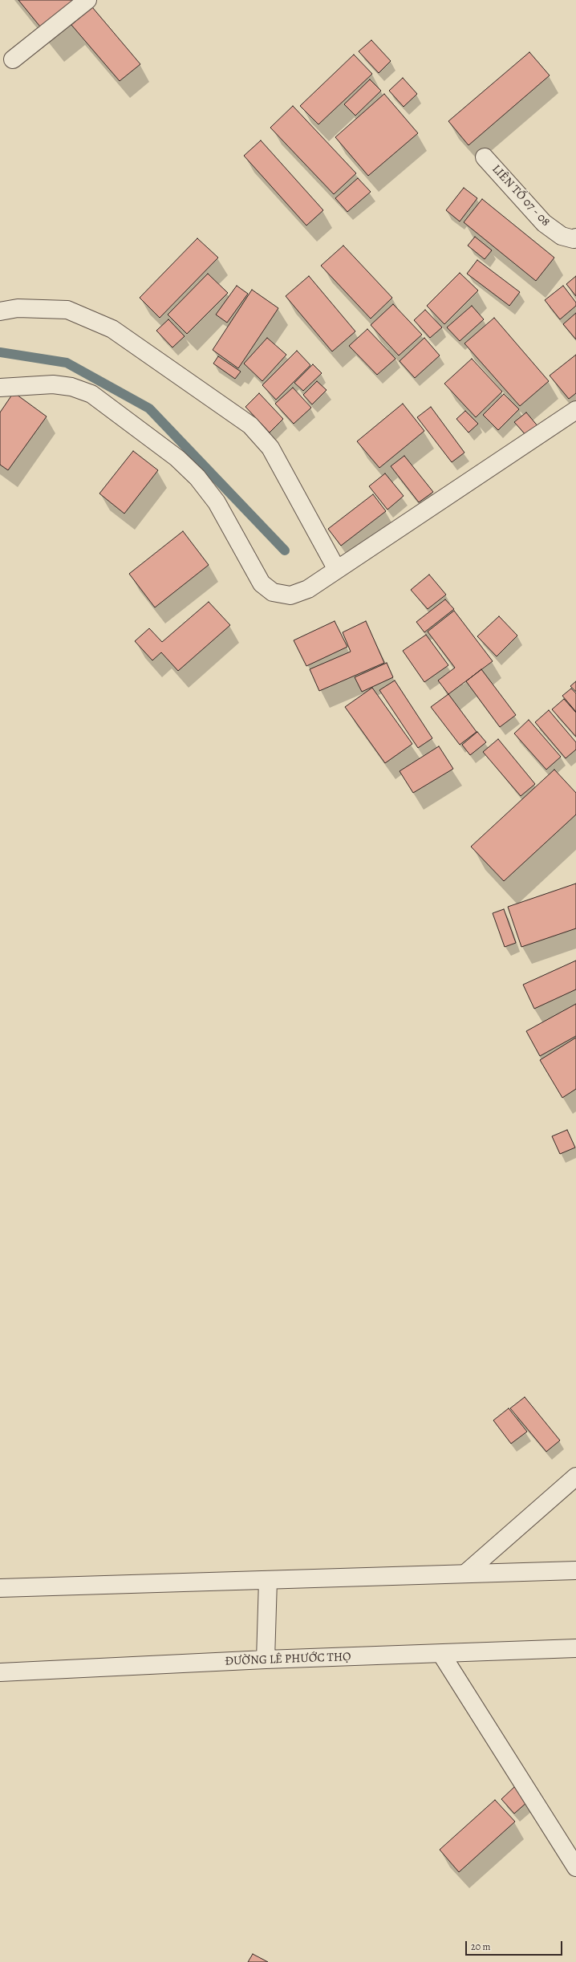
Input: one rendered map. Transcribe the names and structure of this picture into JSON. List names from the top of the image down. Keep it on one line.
{"streets":{"street":["LIÊN TỔ 07 - 08","ĐƯỜNG LÊ PHƯỚC THỌ"]},"scale_bar":"20 m"}
